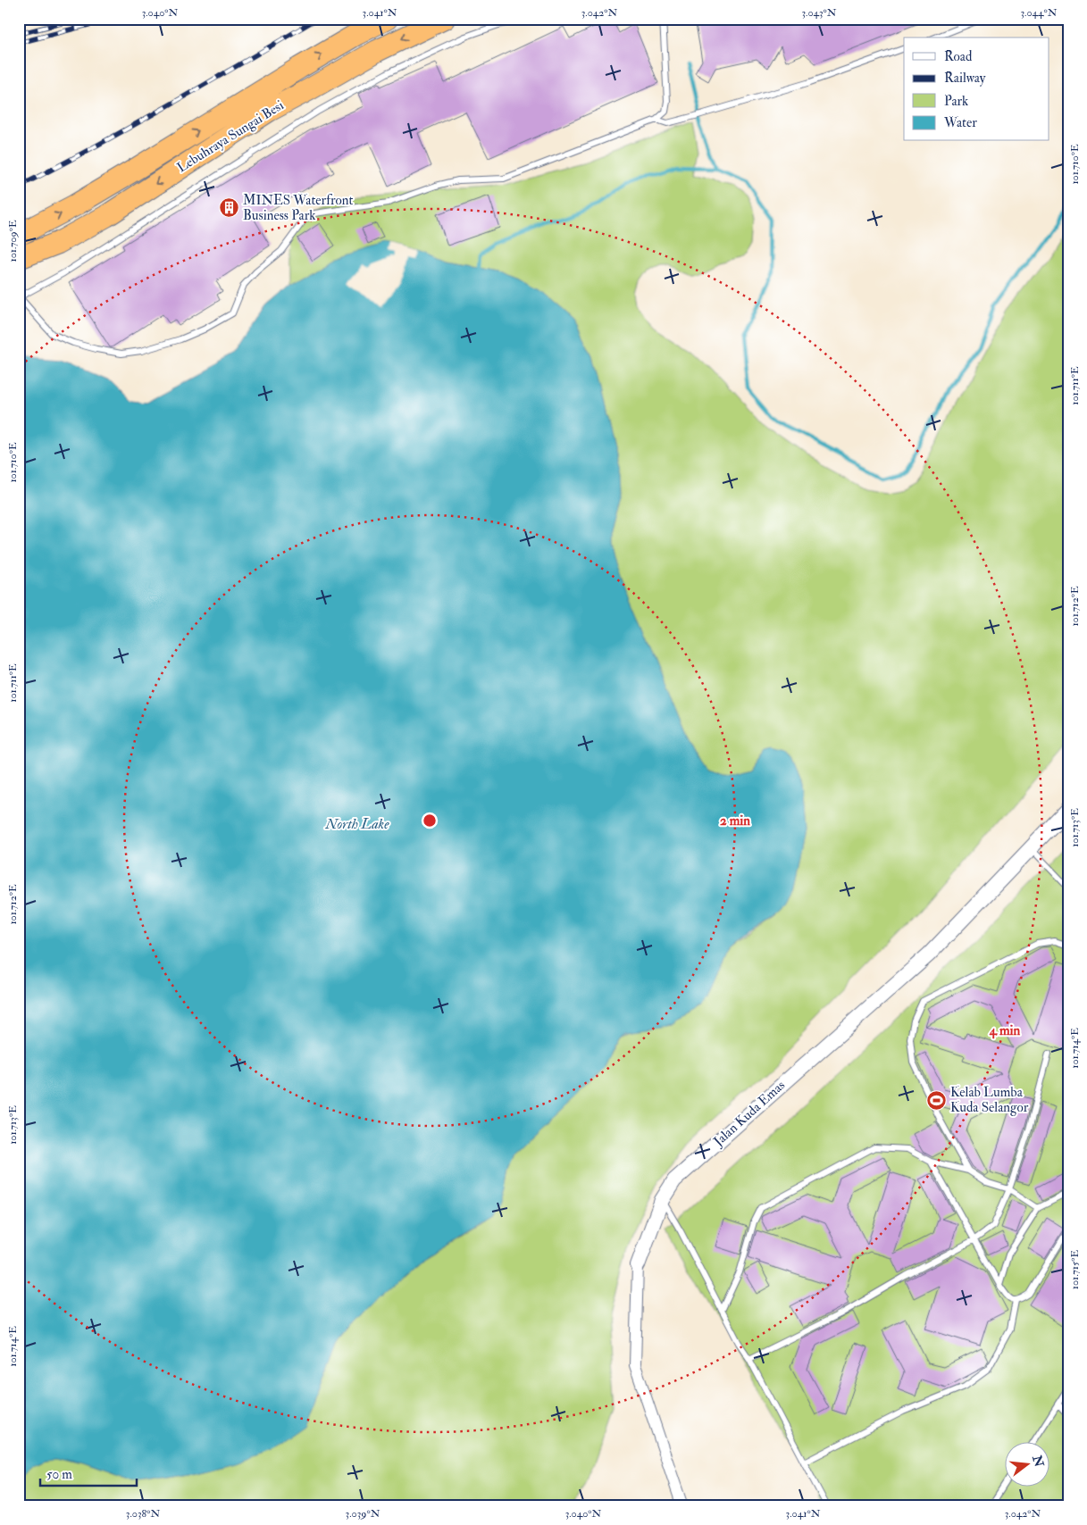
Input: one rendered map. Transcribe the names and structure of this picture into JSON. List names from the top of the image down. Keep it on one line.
{"streets":{"highway":["Lebuhraya Sungai Besi"],"street":["Jalan Kuda Emas"]},"water":["North Lake"],"places":{"building":["MINES Waterfront Business Park"],"sports":["Kelab Lumba Kuda Selangor"]},"legend":["Road","Railway","Park","Water"],"scale_bar":"50 m","north":"right","coordinates":["3.040°N","3.041°N","3.042°N","3.043°N","3.044°N","101.710°E","101.709°E","101.711°E","101.712°E","101.713°E","101.714°E","101.715°E","3.038°N","3.039°N"],"rings":["2 min","4 min"]}
